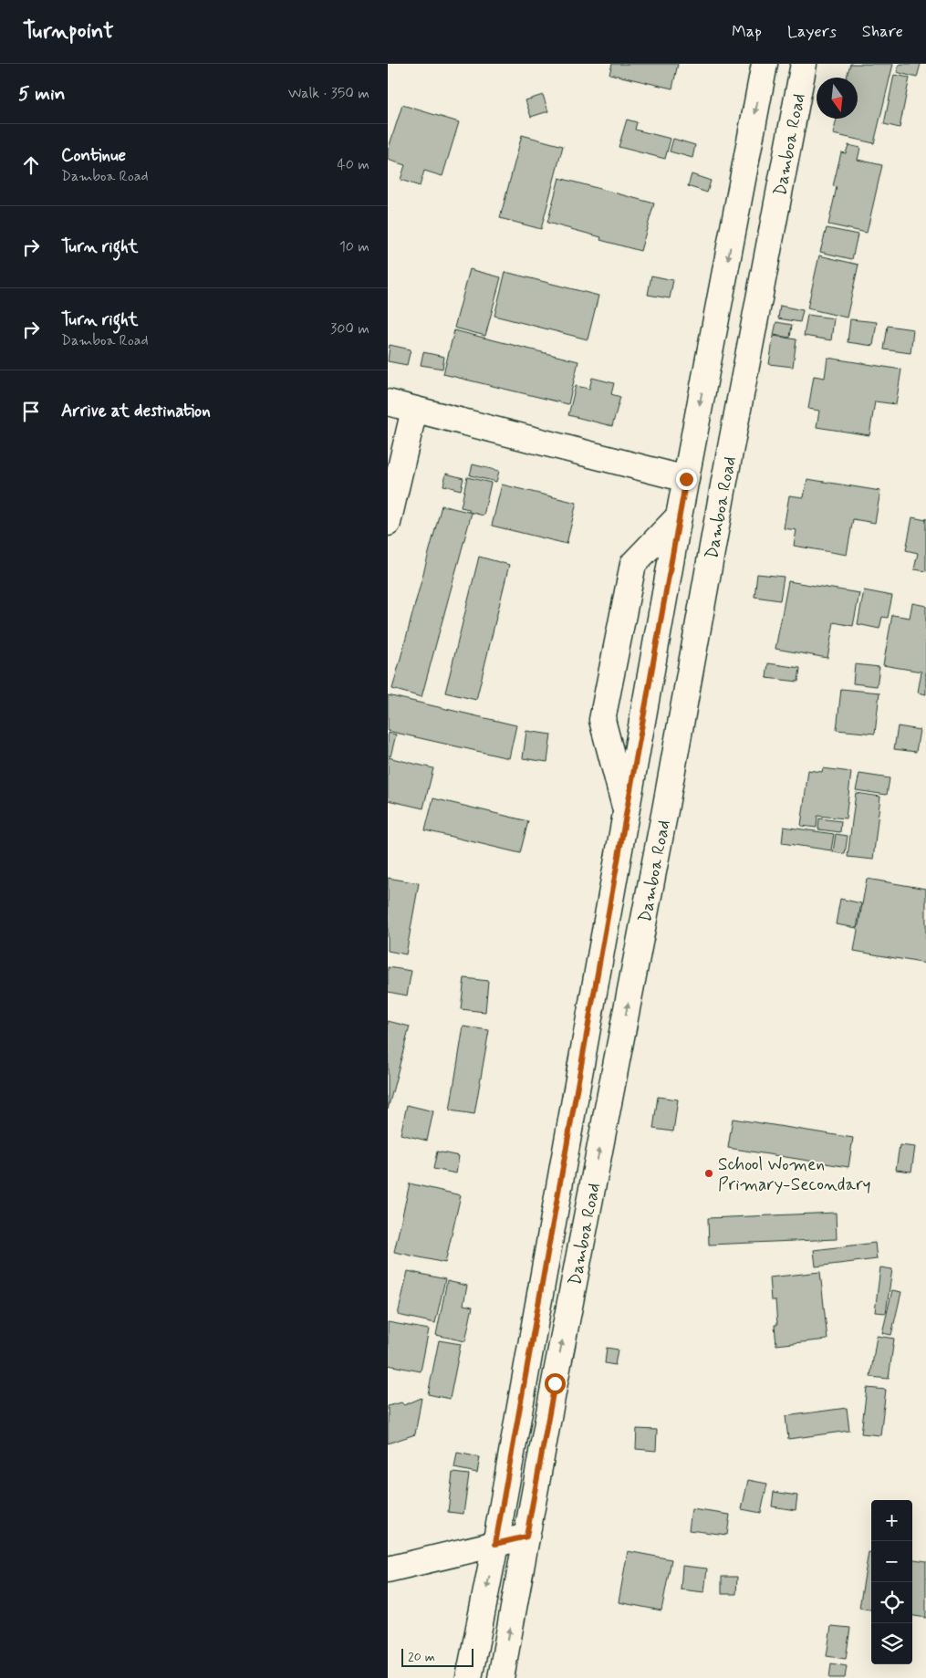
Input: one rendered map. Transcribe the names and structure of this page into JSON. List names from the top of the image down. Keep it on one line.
{"streets":{"main road":["Damboa Road"]},"places":["School Women Primary-Secondary"],"scale_bar":"20 m","north":"bottom","page":{"header":"Turnpoint","nav":["Map","Layers","Share"],"heading":["5 min","Walk · 350 m"],"list":[["Continue","Damboa Road","40 m"],["Turn right","10 m"],["Turn right","Damboa Road","300 m"],"Arrive at destination"],"map_buttons":["+","−"],"scale":"20 m"}}
